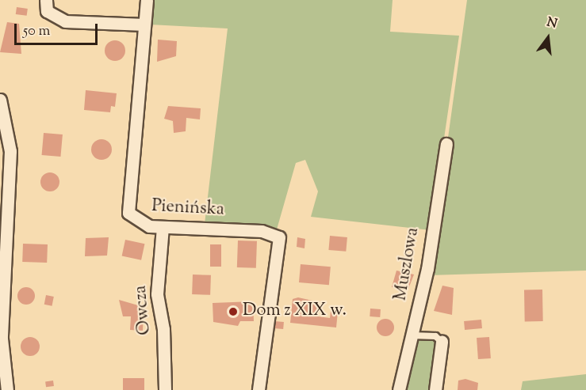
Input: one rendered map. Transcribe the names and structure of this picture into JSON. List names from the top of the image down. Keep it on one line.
{"streets":{"street":["Pienińska","Muszlowa","Owcza"]},"crossings":[["Pienińska","Owcza"]],"places":["Dom z XIX w."],"scale_bar":"50 m","north":"top"}
